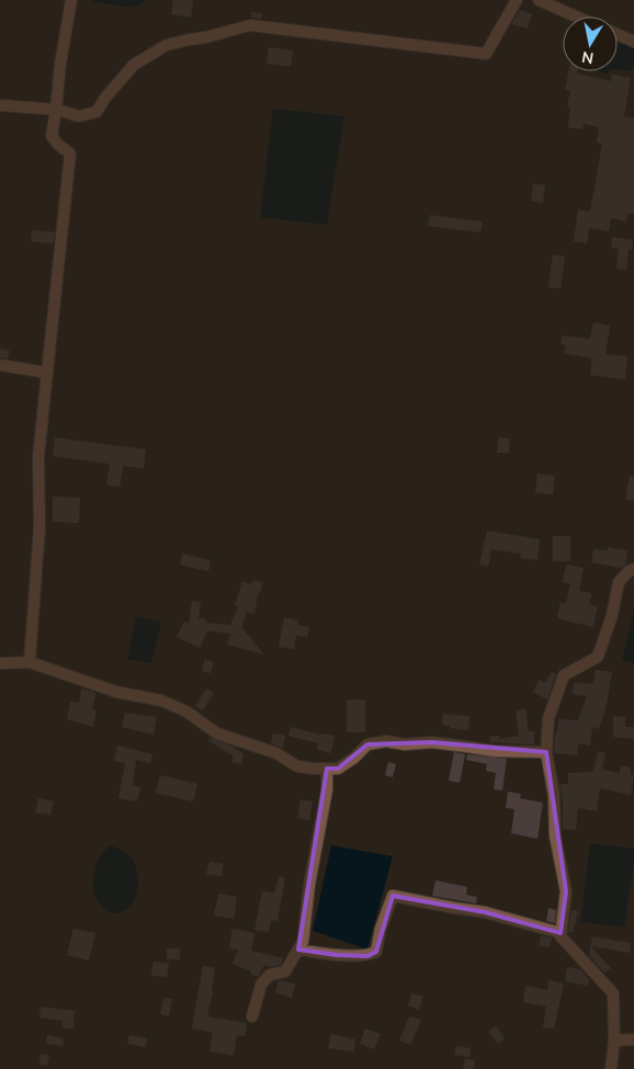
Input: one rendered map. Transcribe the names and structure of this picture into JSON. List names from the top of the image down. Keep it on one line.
{"north":"bottom"}
